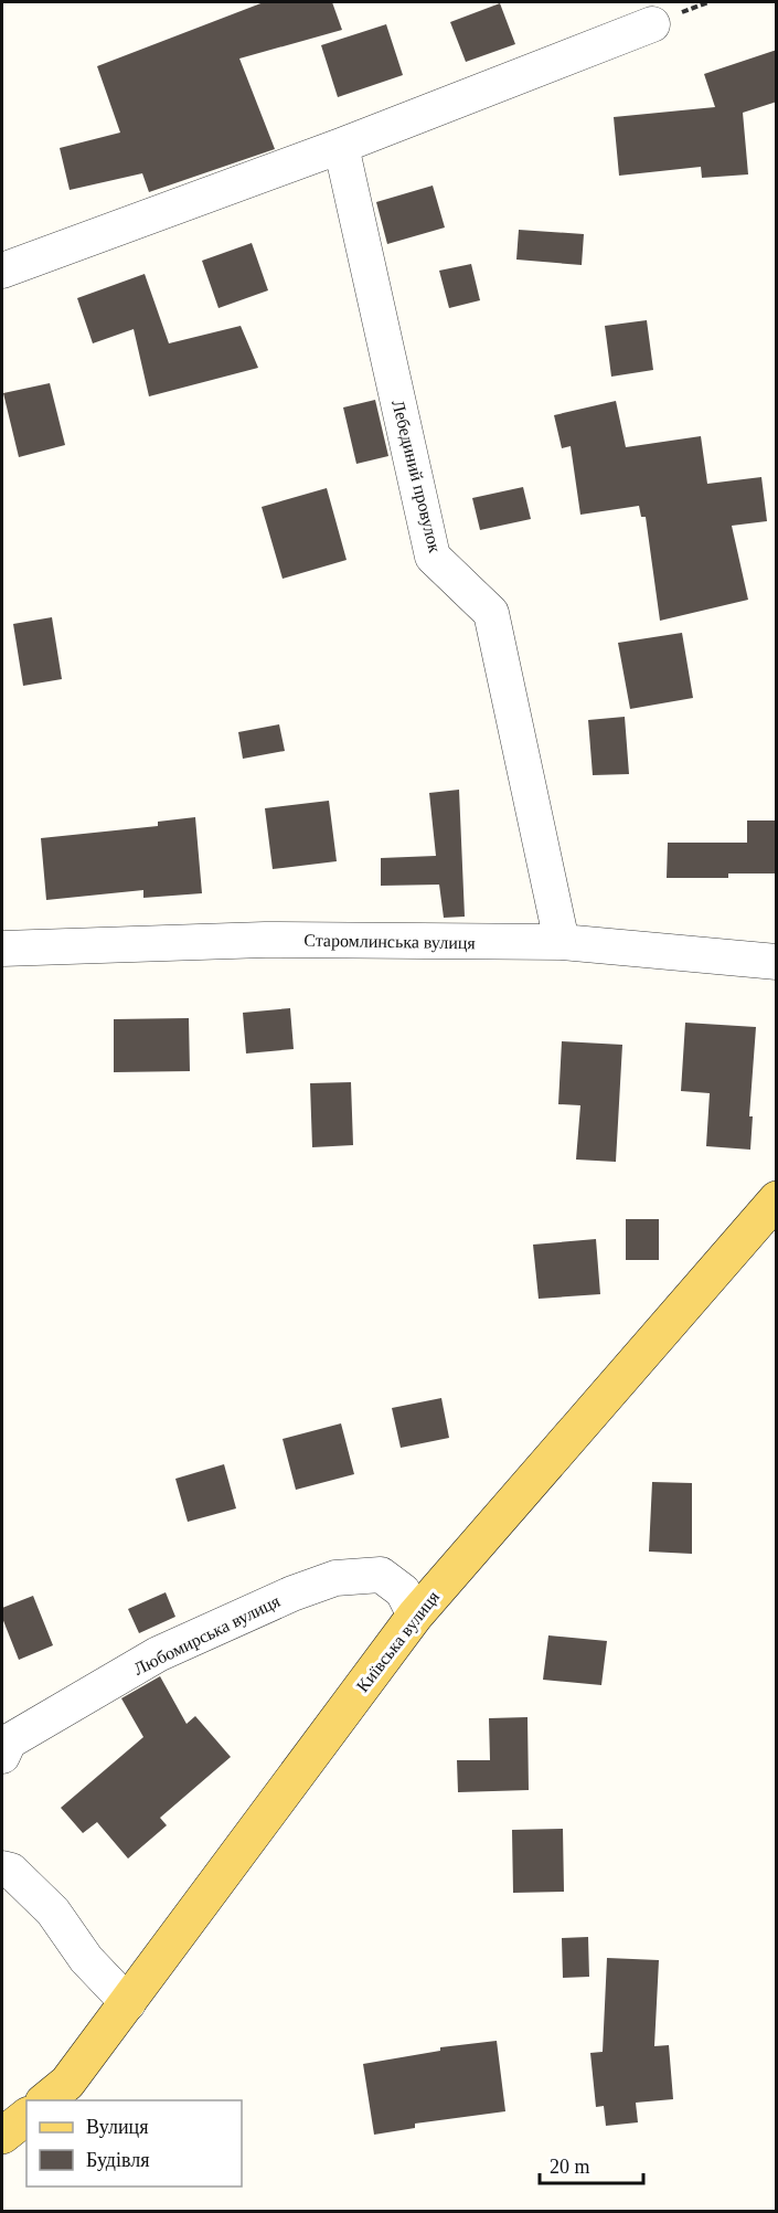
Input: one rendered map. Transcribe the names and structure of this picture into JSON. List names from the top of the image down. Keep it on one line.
{"streets":{"main road":["Київська вулиця"],"street":["Лебединий провулок","Старомлинська вулиця","Любомирська вулиця"]},"crossings":[["Лебединий провулок","Старомлинська вулиця"],["Любомирська вулиця","Київська вулиця"]],"legend":["Вулиця","Будівля"],"scale_bar":"20 m"}
